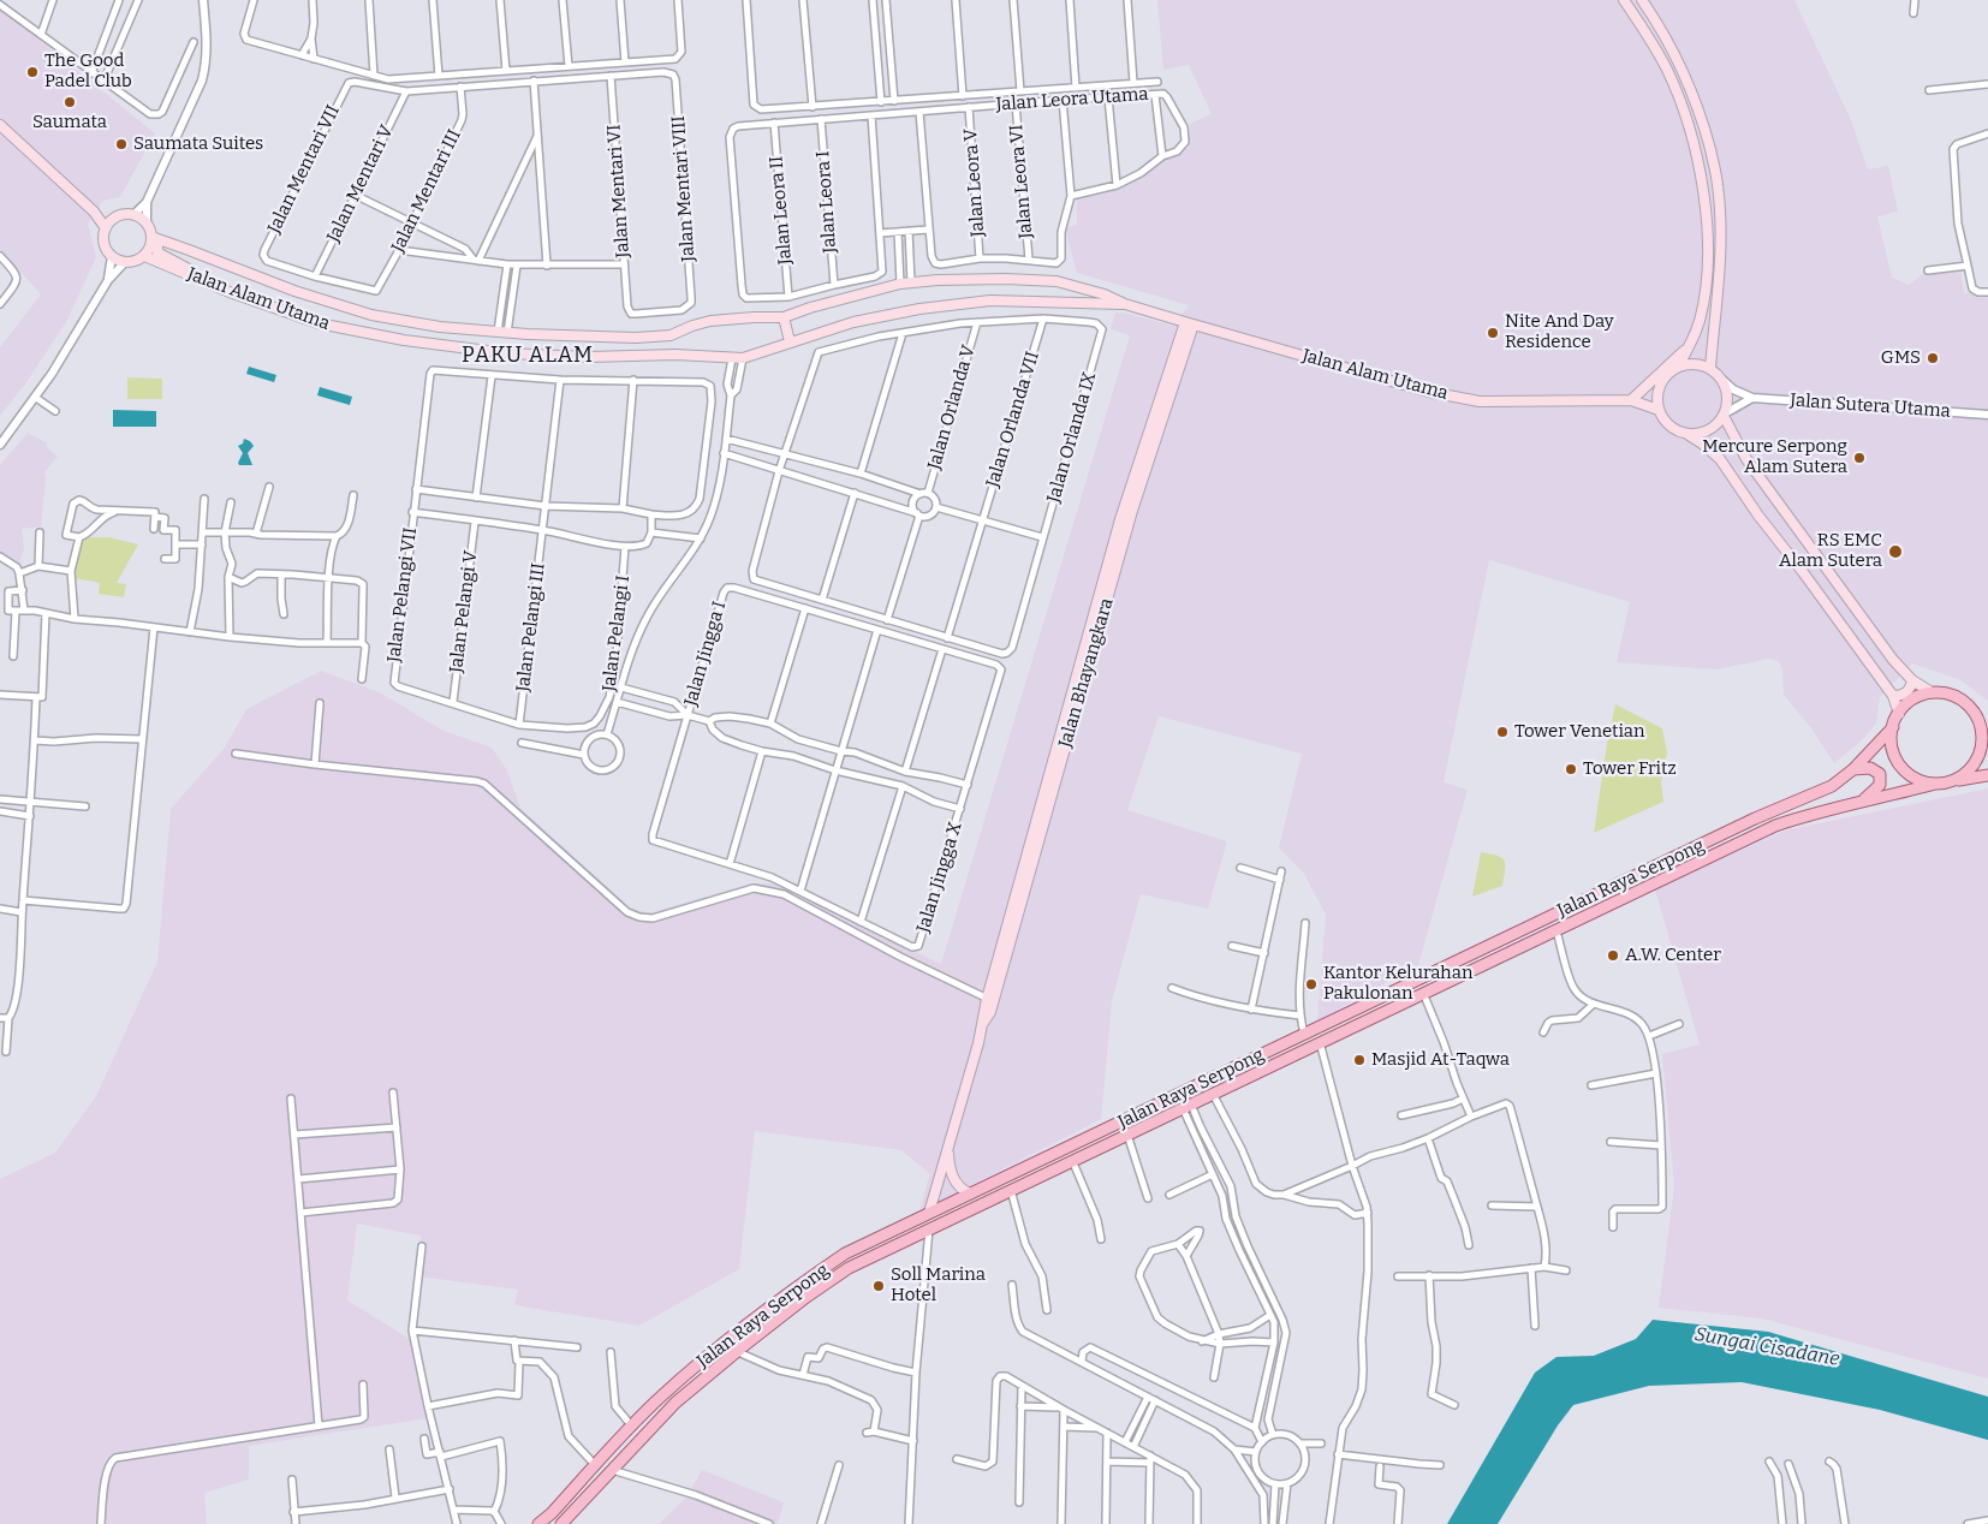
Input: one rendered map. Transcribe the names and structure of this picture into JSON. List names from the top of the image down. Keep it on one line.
{"streets":{"main road":["Jalan Alam Utama","Jalan Bhayangkara","Jalan Raya Serpong"],"street":["Jalan Leora Utama","Jalan Mentari VII","Jalan Leora VI","Jalan Leora V","Jalan Mentari V","Jalan Mentari VIII","Jalan Mentari III","Jalan Mentari VI","Jalan Leora I","Jalan Leora II","Jalan Sutera Utama","Jalan Orlanda V","Jalan Orlanda VII","Jalan Orlanda IX","Jalan Pelangi VII","Jalan Pelangi V","Jalan Pelangi III","Jalan Pelangi I","Jalan Jingga I","Jalan Jingga X"]},"crossings":[["Jalan Leora Utama","Jalan Leora VI"],["Jalan Leora Utama","Jalan Leora V"],["Jalan Leora Utama","Jalan Leora I"],["Jalan Leora Utama","Jalan Leora II"],["Jalan Mentari VII","Jalan Mentari V"],["Jalan Mentari VII","Jalan Mentari III"],["Jalan Mentari V","Jalan Mentari III"],["Jalan Mentari VIII","Jalan Mentari VI"],["Jalan Alam Utama","Jalan Sutera Utama"],["Jalan Alam Utama","Jalan Bhayangkara"],["Jalan Orlanda VII","Jalan Orlanda IX"],["Jalan Pelangi VII","Jalan Pelangi V"],["Jalan Pelangi III","Jalan Pelangi I"],["Jalan Bhayangkara","Jalan Raya Serpong"]],"districts":["PAKU ALAM"],"water":["Sungai Cisadane"],"places":["The Good Padel Club","Saumata","Saumata Suites","Nite And Day Residence","GMS","Mercure Serpong Alam Sutera","RS EMC Alam Sutera","Tower Venetian","Tower Fritz","A.W. Center","Kantor Kelurahan Pakulonan","Masjid At-Taqwa","Soll Marina Hotel"]}
